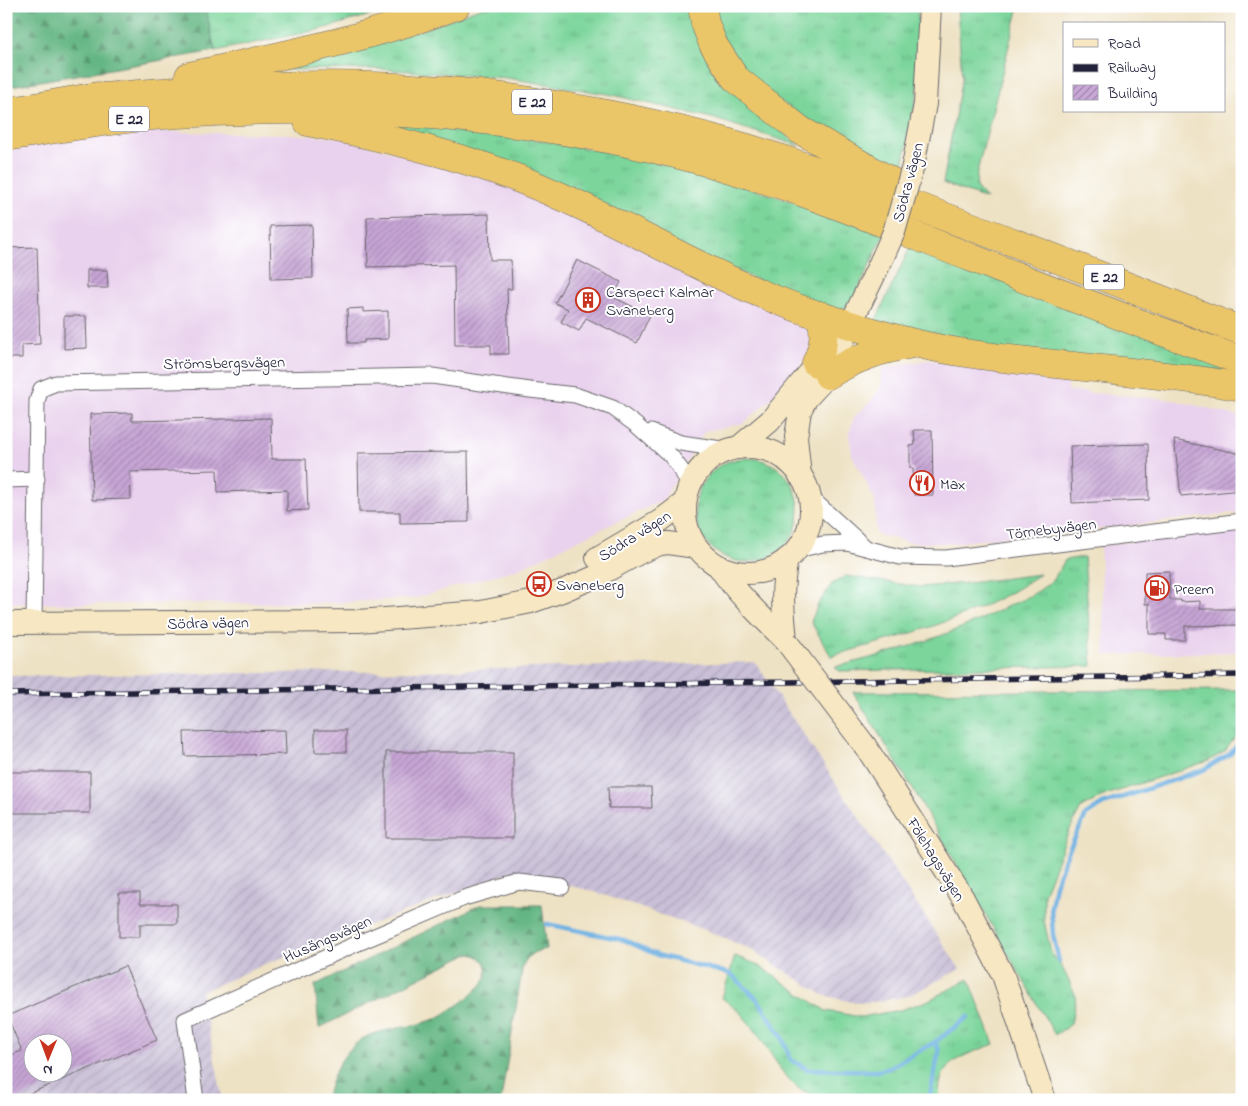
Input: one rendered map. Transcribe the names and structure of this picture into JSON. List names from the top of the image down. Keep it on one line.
{"streets":{"highway":["E 22"],"main road":["Södra vägen","Fölehagsvägen"],"street":["Strömsbergsvägen","Törnebyvägen","Husängsvägen"]},"crossings":[["Södra vägen","Strömsbergsvägen"],["Södra vägen","Törnebyvägen"],["Södra vägen","Fölehagsvägen"],["Strömsbergsvägen","Törnebyvägen"],["Strömsbergsvägen","Fölehagsvägen"],["Törnebyvägen","Fölehagsvägen"]],"places":{"building":["Carspect Kalmar Svaneberg"],"restaurant":["Max"],"bus stop":["Svaneberg"],"fuel station":["Preem"]},"legend":["Road","Railway","Building"],"north":"bottom"}
